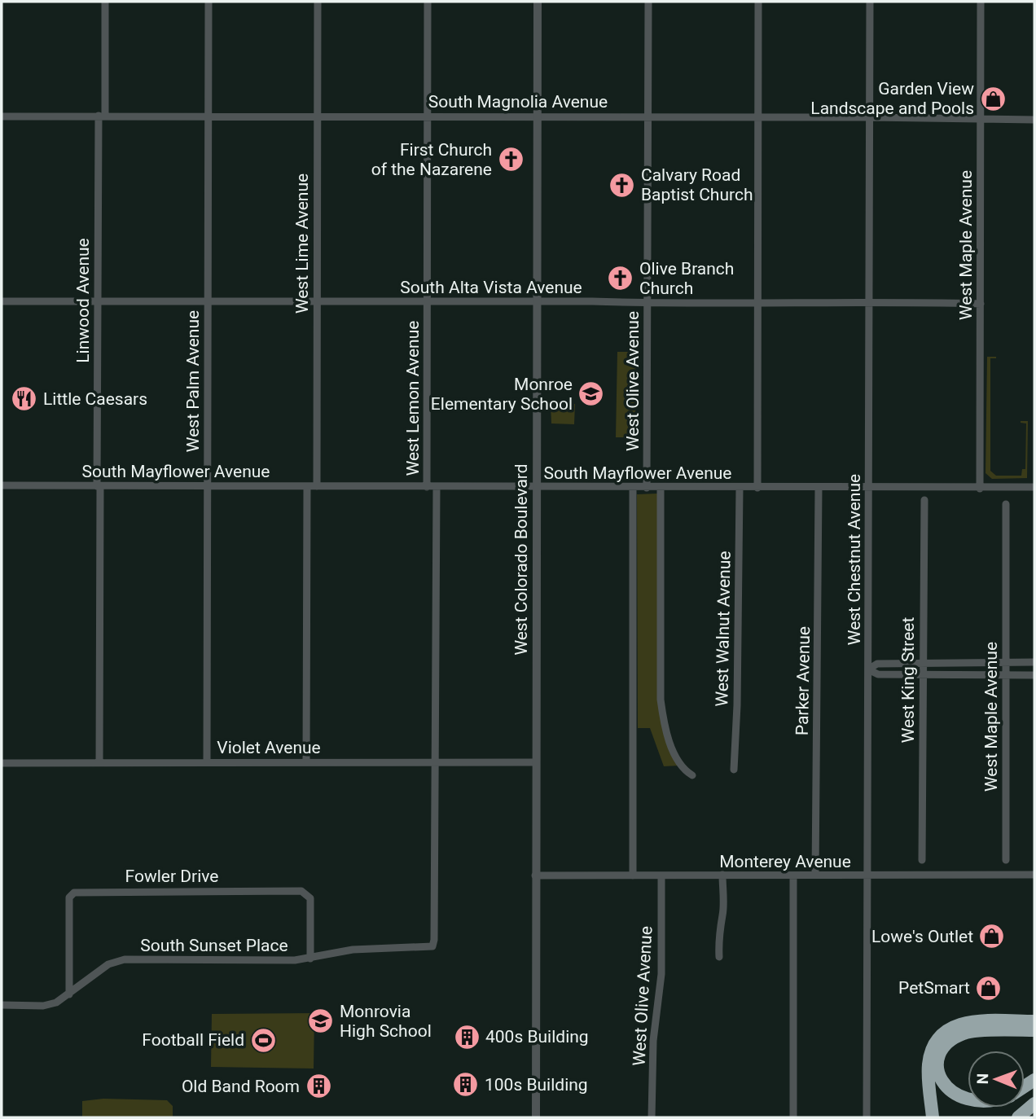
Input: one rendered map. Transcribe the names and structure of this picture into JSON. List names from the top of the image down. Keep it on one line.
{"streets":{"street":["South Magnolia Avenue","West Lime Avenue","West Maple Avenue","South Alta Vista Avenue","Linwood Avenue","West Palm Avenue","West Olive Avenue","West Lemon Avenue","South Mayflower Avenue","West Colorado Boulevard","West Chestnut Avenue","West Walnut Avenue","West King Street","Parker Avenue","Violet Avenue","Monterey Avenue","Fowler Drive","South Sunset Place"]},"crossings":[["South Magnolia Avenue","West Lime Avenue"],["South Magnolia Avenue","West Maple Avenue"],["South Magnolia Avenue","Linwood Avenue"],["South Magnolia Avenue","West Palm Avenue"],["South Magnolia Avenue","West Olive Avenue"],["South Magnolia Avenue","West Lemon Avenue"],["South Magnolia Avenue","West Colorado Boulevard"],["South Magnolia Avenue","West Chestnut Avenue"],["West Lime Avenue","South Alta Vista Avenue"],["West Lime Avenue","South Mayflower Avenue"],["West Maple Avenue","South Alta Vista Avenue"],["West Maple Avenue","South Mayflower Avenue"],["South Alta Vista Avenue","Linwood Avenue"],["South Alta Vista Avenue","West Palm Avenue"],["South Alta Vista Avenue","West Olive Avenue"],["South Alta Vista Avenue","West Lemon Avenue"],["South Alta Vista Avenue","West Colorado Boulevard"],["South Alta Vista Avenue","West Chestnut Avenue"],["Linwood Avenue","South Mayflower Avenue"],["Linwood Avenue","Violet Avenue"],["West Palm Avenue","South Mayflower Avenue"],["West Palm Avenue","Violet Avenue"],["West Olive Avenue","South Mayflower Avenue"],["West Olive Avenue","Monterey Avenue"],["West Lemon Avenue","South Mayflower Avenue"],["West Lemon Avenue","Violet Avenue"],["West Lemon Avenue","South Sunset Place"],["South Mayflower Avenue","West Colorado Boulevard"],["South Mayflower Avenue","West Chestnut Avenue"],["South Mayflower Avenue","West Walnut Avenue"],["South Mayflower Avenue","Parker Avenue"],["West Colorado Boulevard","Violet Avenue"],["West Colorado Boulevard","Monterey Avenue"],["West Chestnut Avenue","Monterey Avenue"],["Parker Avenue","Monterey Avenue"],["Fowler Drive","South Sunset Place"]],"places":{"shop":["Garden View Landscape and Pools","Lowe's Outlet","PetSmart"],"church":["First Church of the Nazarene","Calvary Road Baptist Church","Olive Branch Church"],"school or university":["Monroe Elementary School","Monrovia High School"],"restaurant":["Little Caesars"],"building":["400s Building","100s Building","Old Band Room"],"sports":["Football Field"]},"north":"left"}
